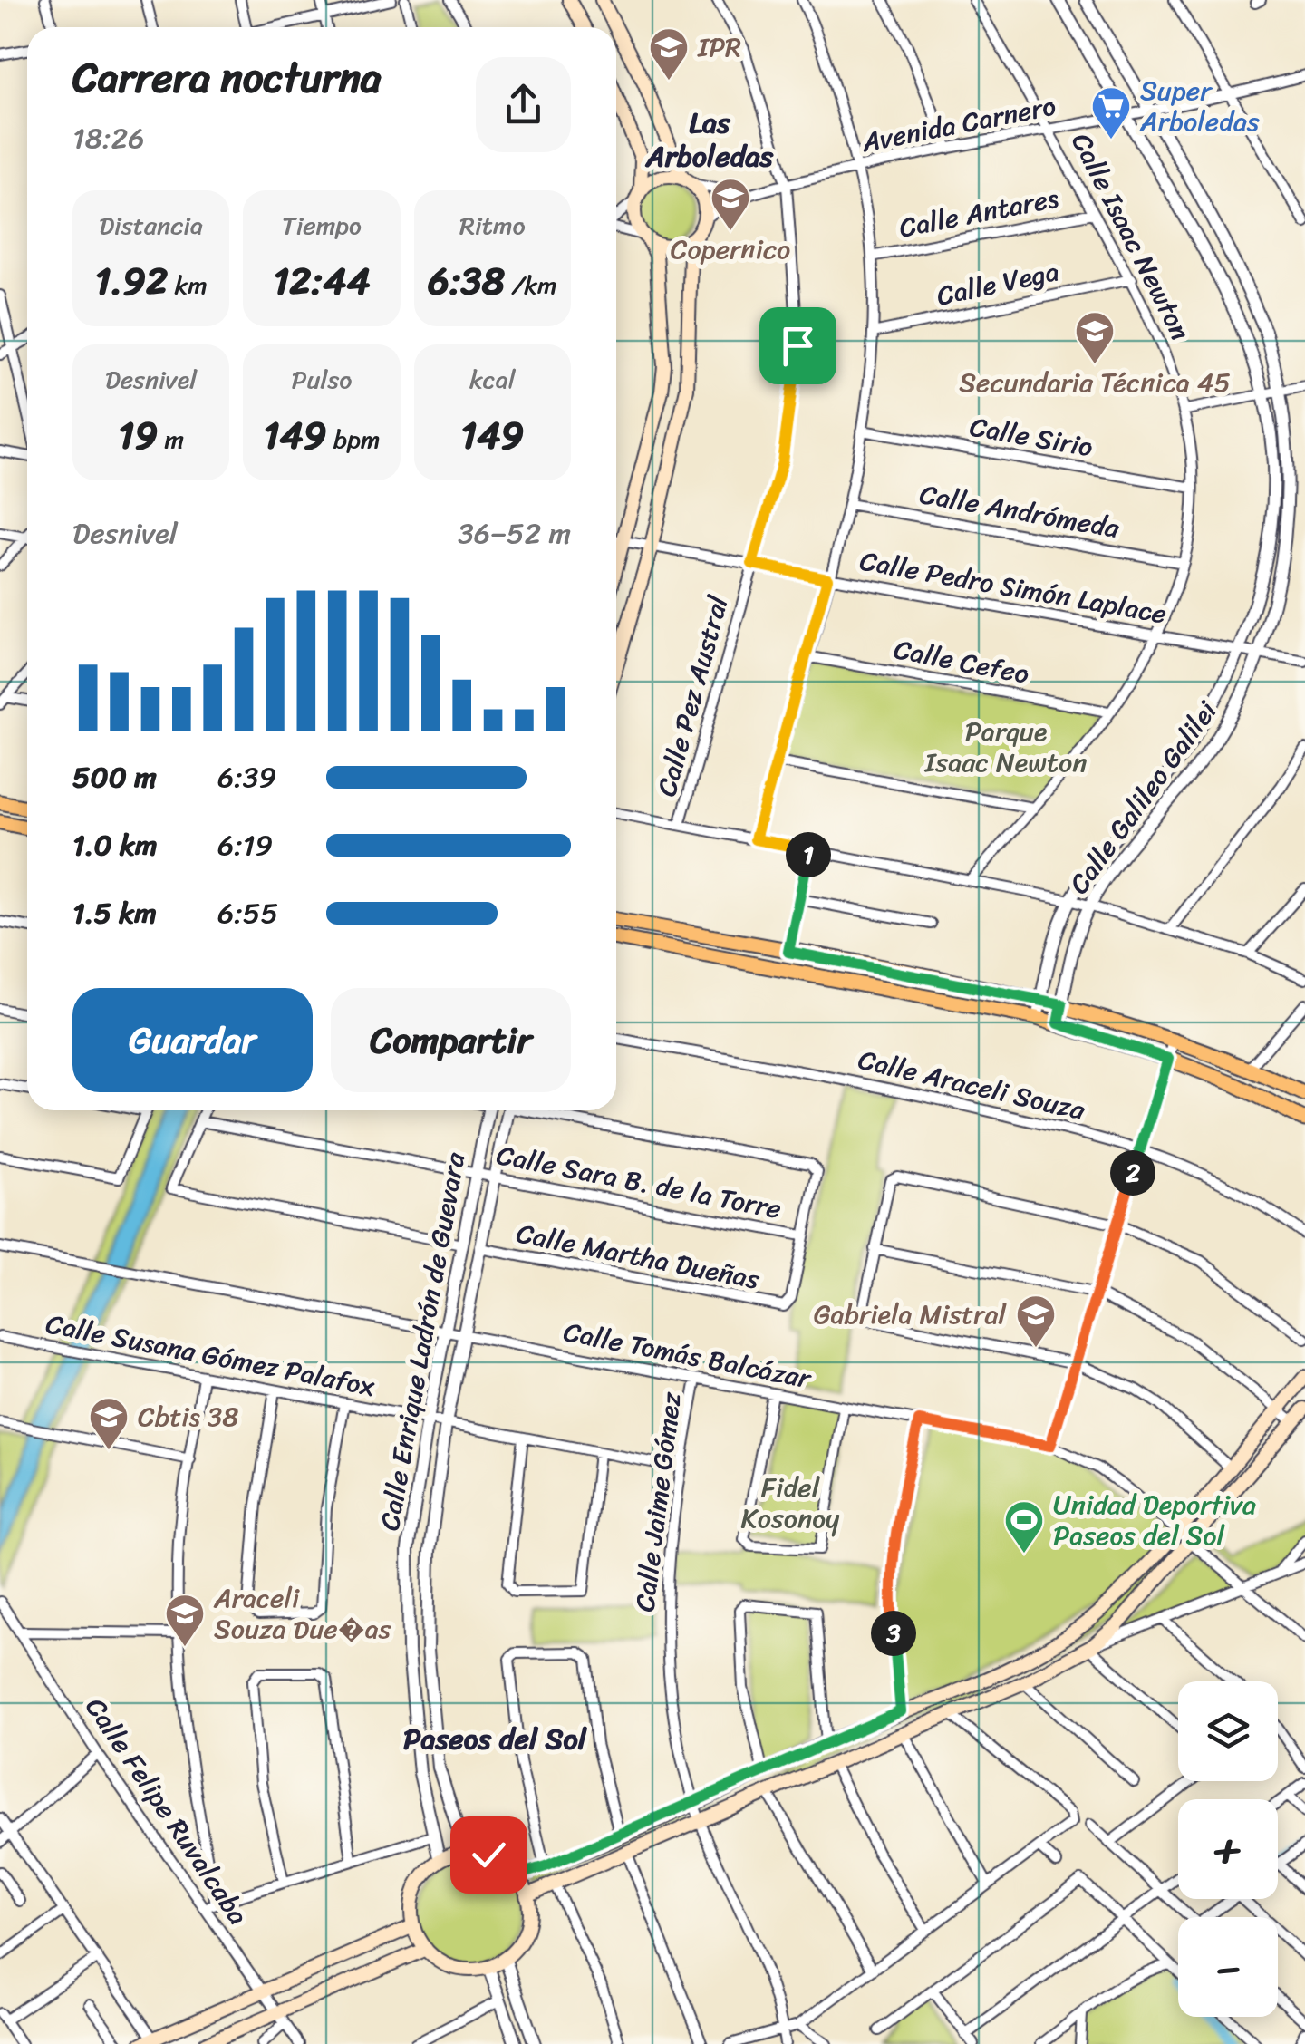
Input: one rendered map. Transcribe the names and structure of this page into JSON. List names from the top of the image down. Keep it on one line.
{"streets":{"street":["Avenida Carnero","Calle Antares","Calle Isaac Newton","Calle Vega","Calle Sirio","Calle Andrómeda","Calle Pedro Simón Laplace","Calle Cefeo","Calle Pez Austral","Calle Galileo Galilei","Calle Araceli Souza","Calle Sara B. de la Torre","Calle Martha Dueñas","Calle Enrique Ladrón de Guevara","Calle Susana Gómez Palafox","Calle Tomás Balcázar","Calle Jaime Gómez","Calle Felipe Ruvalcaba"]},"crossings":[["Avenida Carnero","Calle Isaac Newton"],["Avenida Carnero","Calle Pez Austral"],["Avenida Carnero","Calle Galileo Galilei"],["Calle Antares","Calle Isaac Newton"],["Calle Isaac Newton","Calle Vega"],["Calle Isaac Newton","Calle Sirio"],["Calle Isaac Newton","Calle Andrómeda"],["Calle Isaac Newton","Calle Pedro Simón Laplace"],["Calle Isaac Newton","Calle Cefeo"],["Calle Pedro Simón Laplace","Calle Pez Austral"],["Calle Pedro Simón Laplace","Calle Galileo Galilei"],["Calle Sara B. de la Torre","Calle Martha Dueñas"],["Calle Sara B. de la Torre","Calle Enrique Ladrón de Guevara"],["Calle Martha Dueñas","Calle Enrique Ladrón de Guevara"],["Calle Enrique Ladrón de Guevara","Calle Susana Gómez Palafox"],["Calle Enrique Ladrón de Guevara","Calle Tomás Balcázar"],["Calle Susana Gómez Palafox","Calle Jaime Gómez"],["Calle Tomás Balcázar","Calle Jaime Gómez"]],"districts":["Las Arboledas","Paseos del Sol"],"parks":["Parque Isaac Newton","Fidel Kosonoy"],"places":{"school or university":["IPR","Copernico","Secundaria Técnica 45","Gabriela Mistral","Cbtis 38","Araceli Souza Due�as"],"supermarket":["Super Arboledas"],"sports":["Unidad Deportiva Paseos del Sol"]},"page":{"heading":["Carrera nocturna","18:26"],"stats":[["Distancia","1.92 km"],["Tiempo","12:44"],["Ritmo","6:38 /km"],["Desnivel","19 m"],["Pulso","149 bpm"],["kcal","149"]],"chart":["Desnivel","36–52 m"],"list":[{"name":"500 m","note":"6:39"},{"name":"1.0 km","note":"6:19"},{"name":"1.5 km","note":"6:55"}],"pins":["1","2","3"],"buttons":["Guardar","Compartir"],"map_buttons":["+","−"]}}
